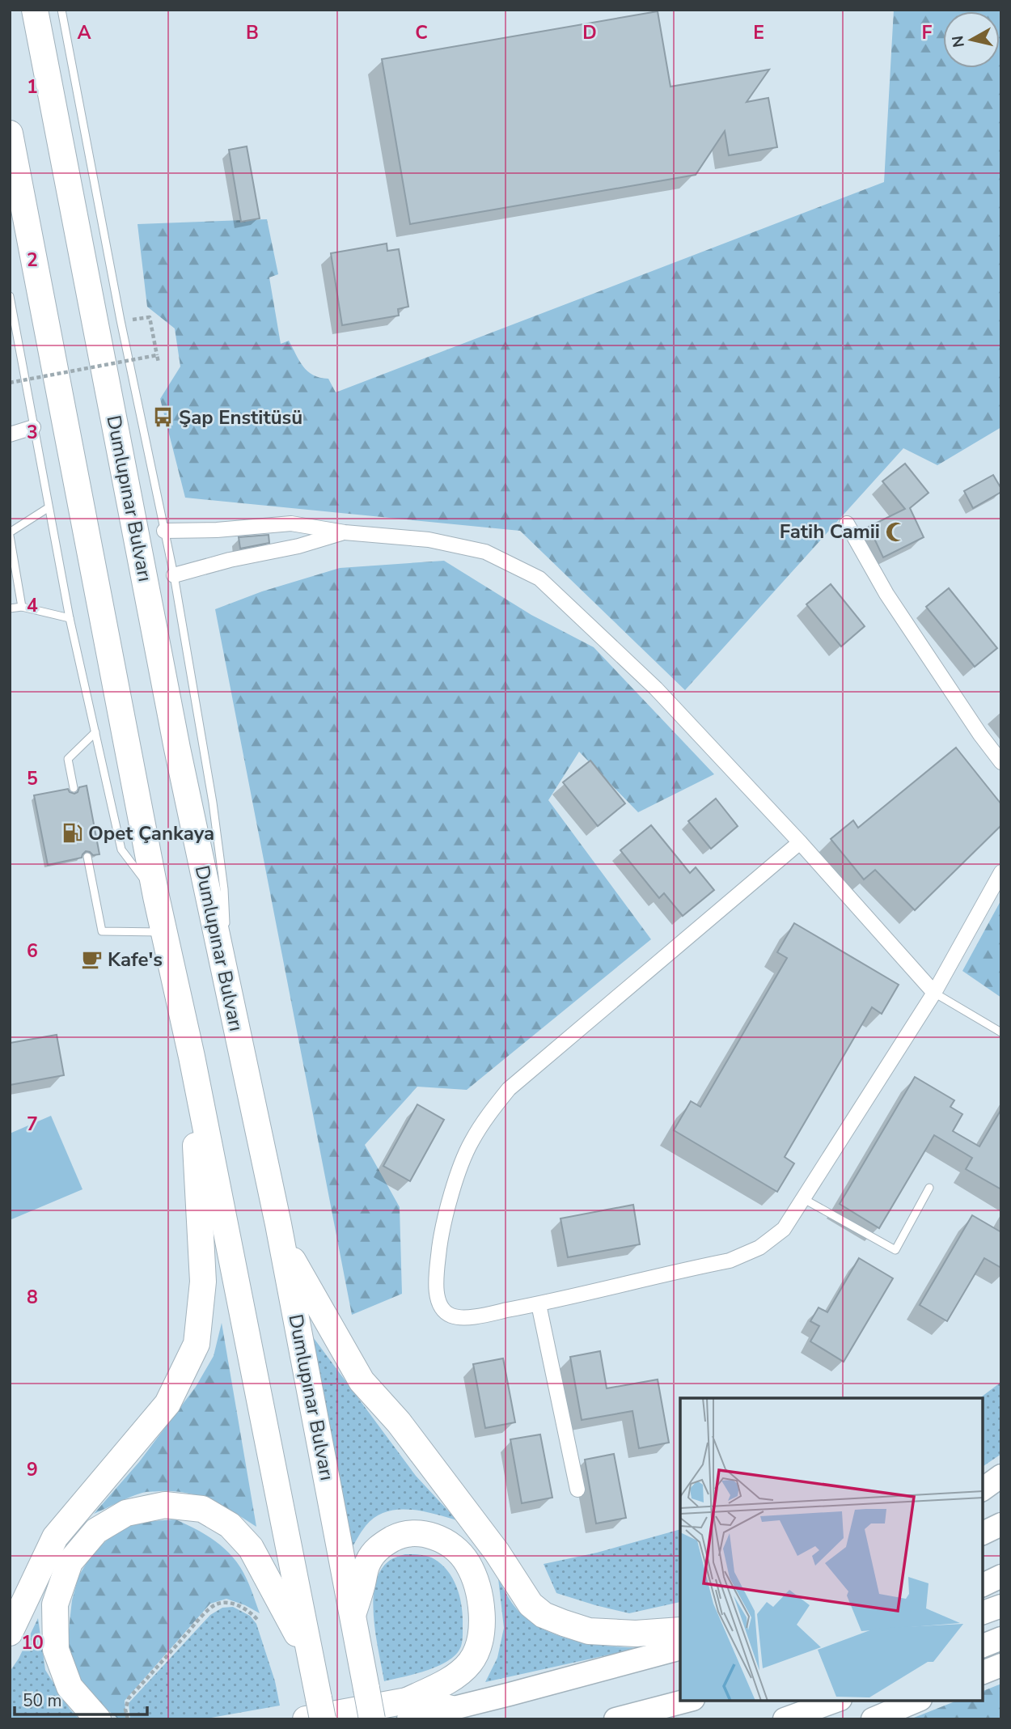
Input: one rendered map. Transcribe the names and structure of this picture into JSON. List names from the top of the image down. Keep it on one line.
{"streets":{"highway":["Dumlupınar Bulvarı"]},"places":{"bus stop":["Şap Enstitüsü"],"mosque":["Fatih Camii"],"fuel station":["Opet Çankaya"],"cafe":["Kafe's"]},"scale_bar":"50 m","north":"left","grid":{"columns":["A","B","C","D","E","F"],"rows":["1","2","3","4","5","6","7","8","9","10"]}}
